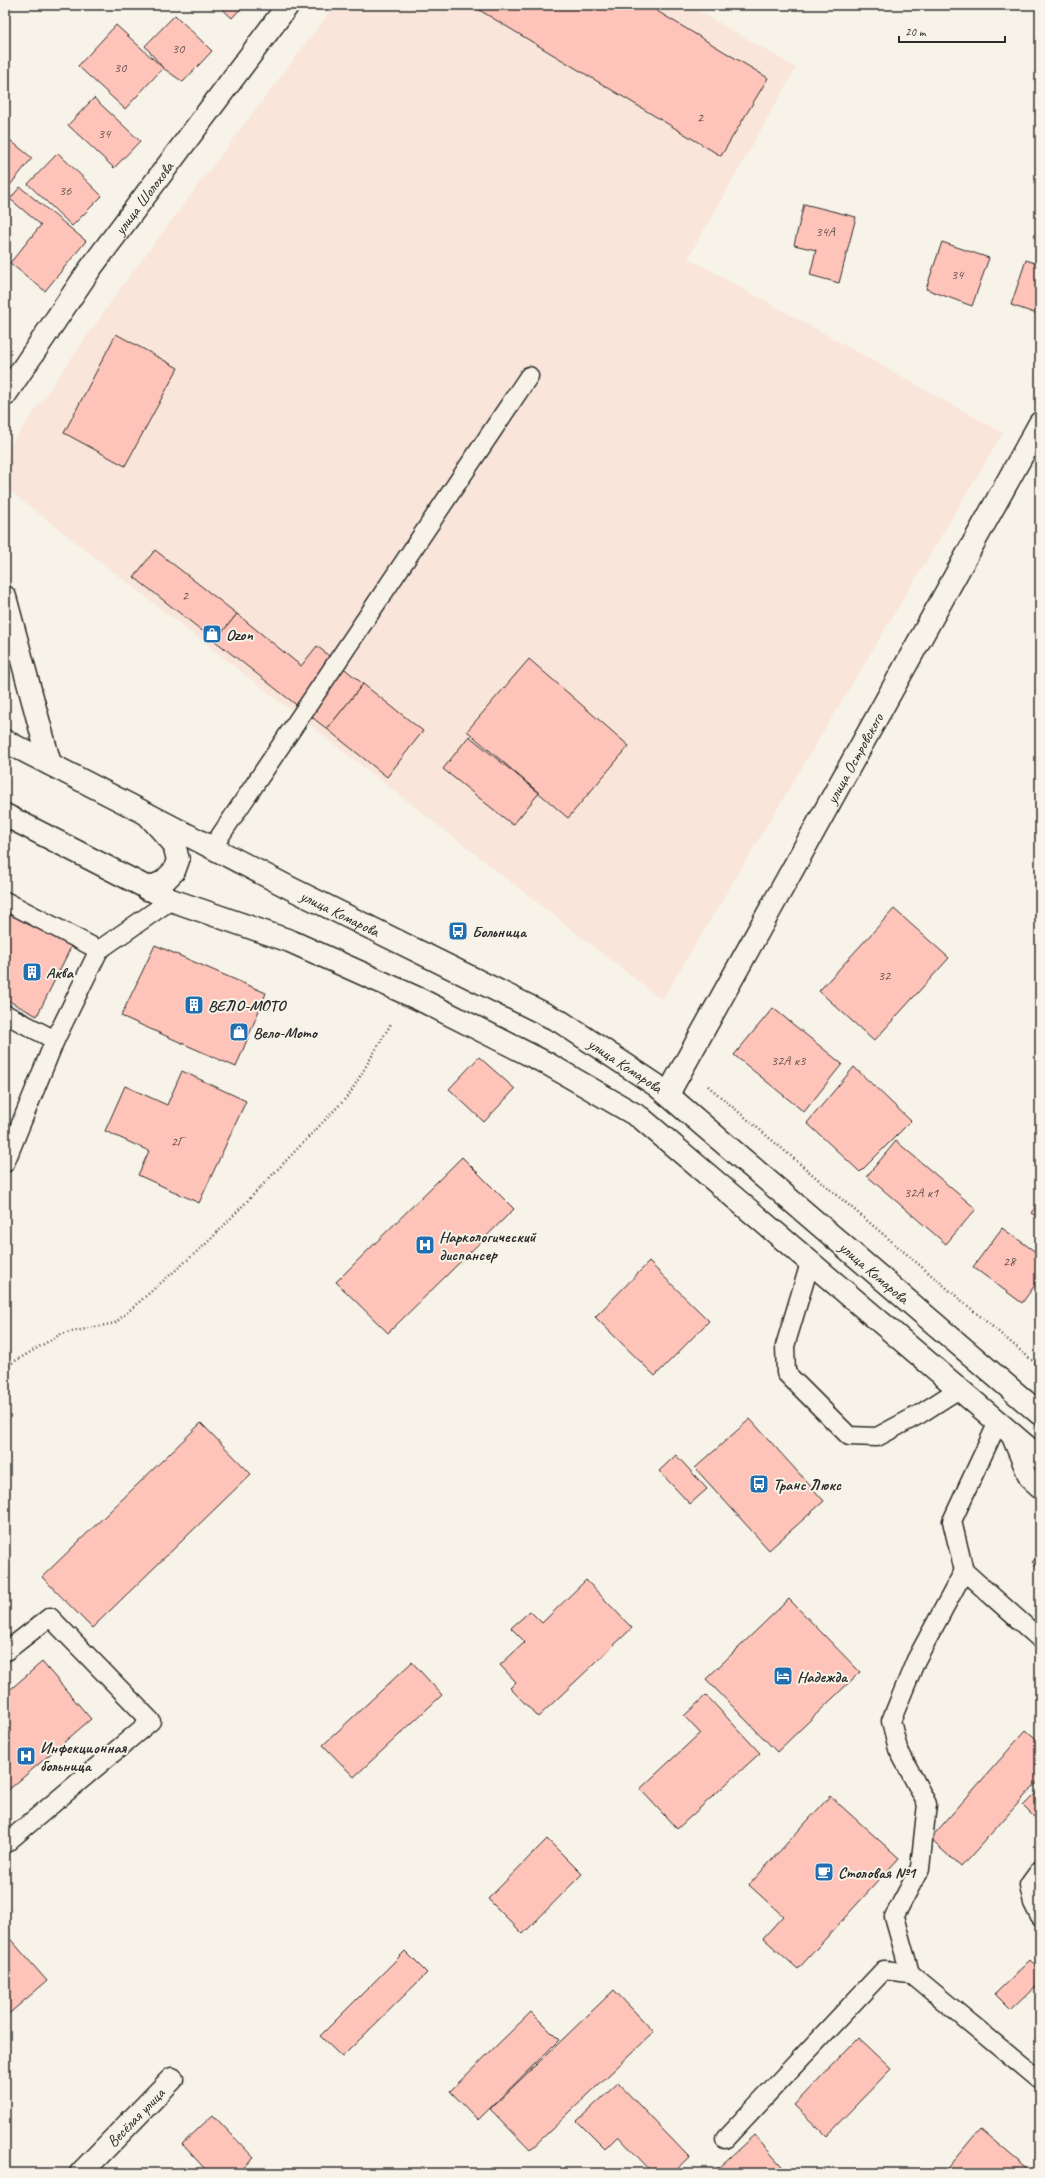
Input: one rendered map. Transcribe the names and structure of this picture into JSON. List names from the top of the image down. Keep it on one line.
{"streets":{"street":["улица Шолохова","улица Островского","улица Комарова","Весёлая улица"]},"crossings":[["улица Островского","улица Комарова"]],"places":{"shop":["Ozon","Вело-Мото"],"bus stop":["Больница","Транс Люкс"],"building":["Аква","ВЕЛО-МОТО"],"hospital":["Наркологический диспансер","Инфекционная больница"],"hotel":["Надежда"],"cafe":["Столовая №1"]},"house_numbers":["30","30","2","34","36","34А","34","2","32","32А к3","2Г","32А к1","28"],"scale_bar":"20 m"}
